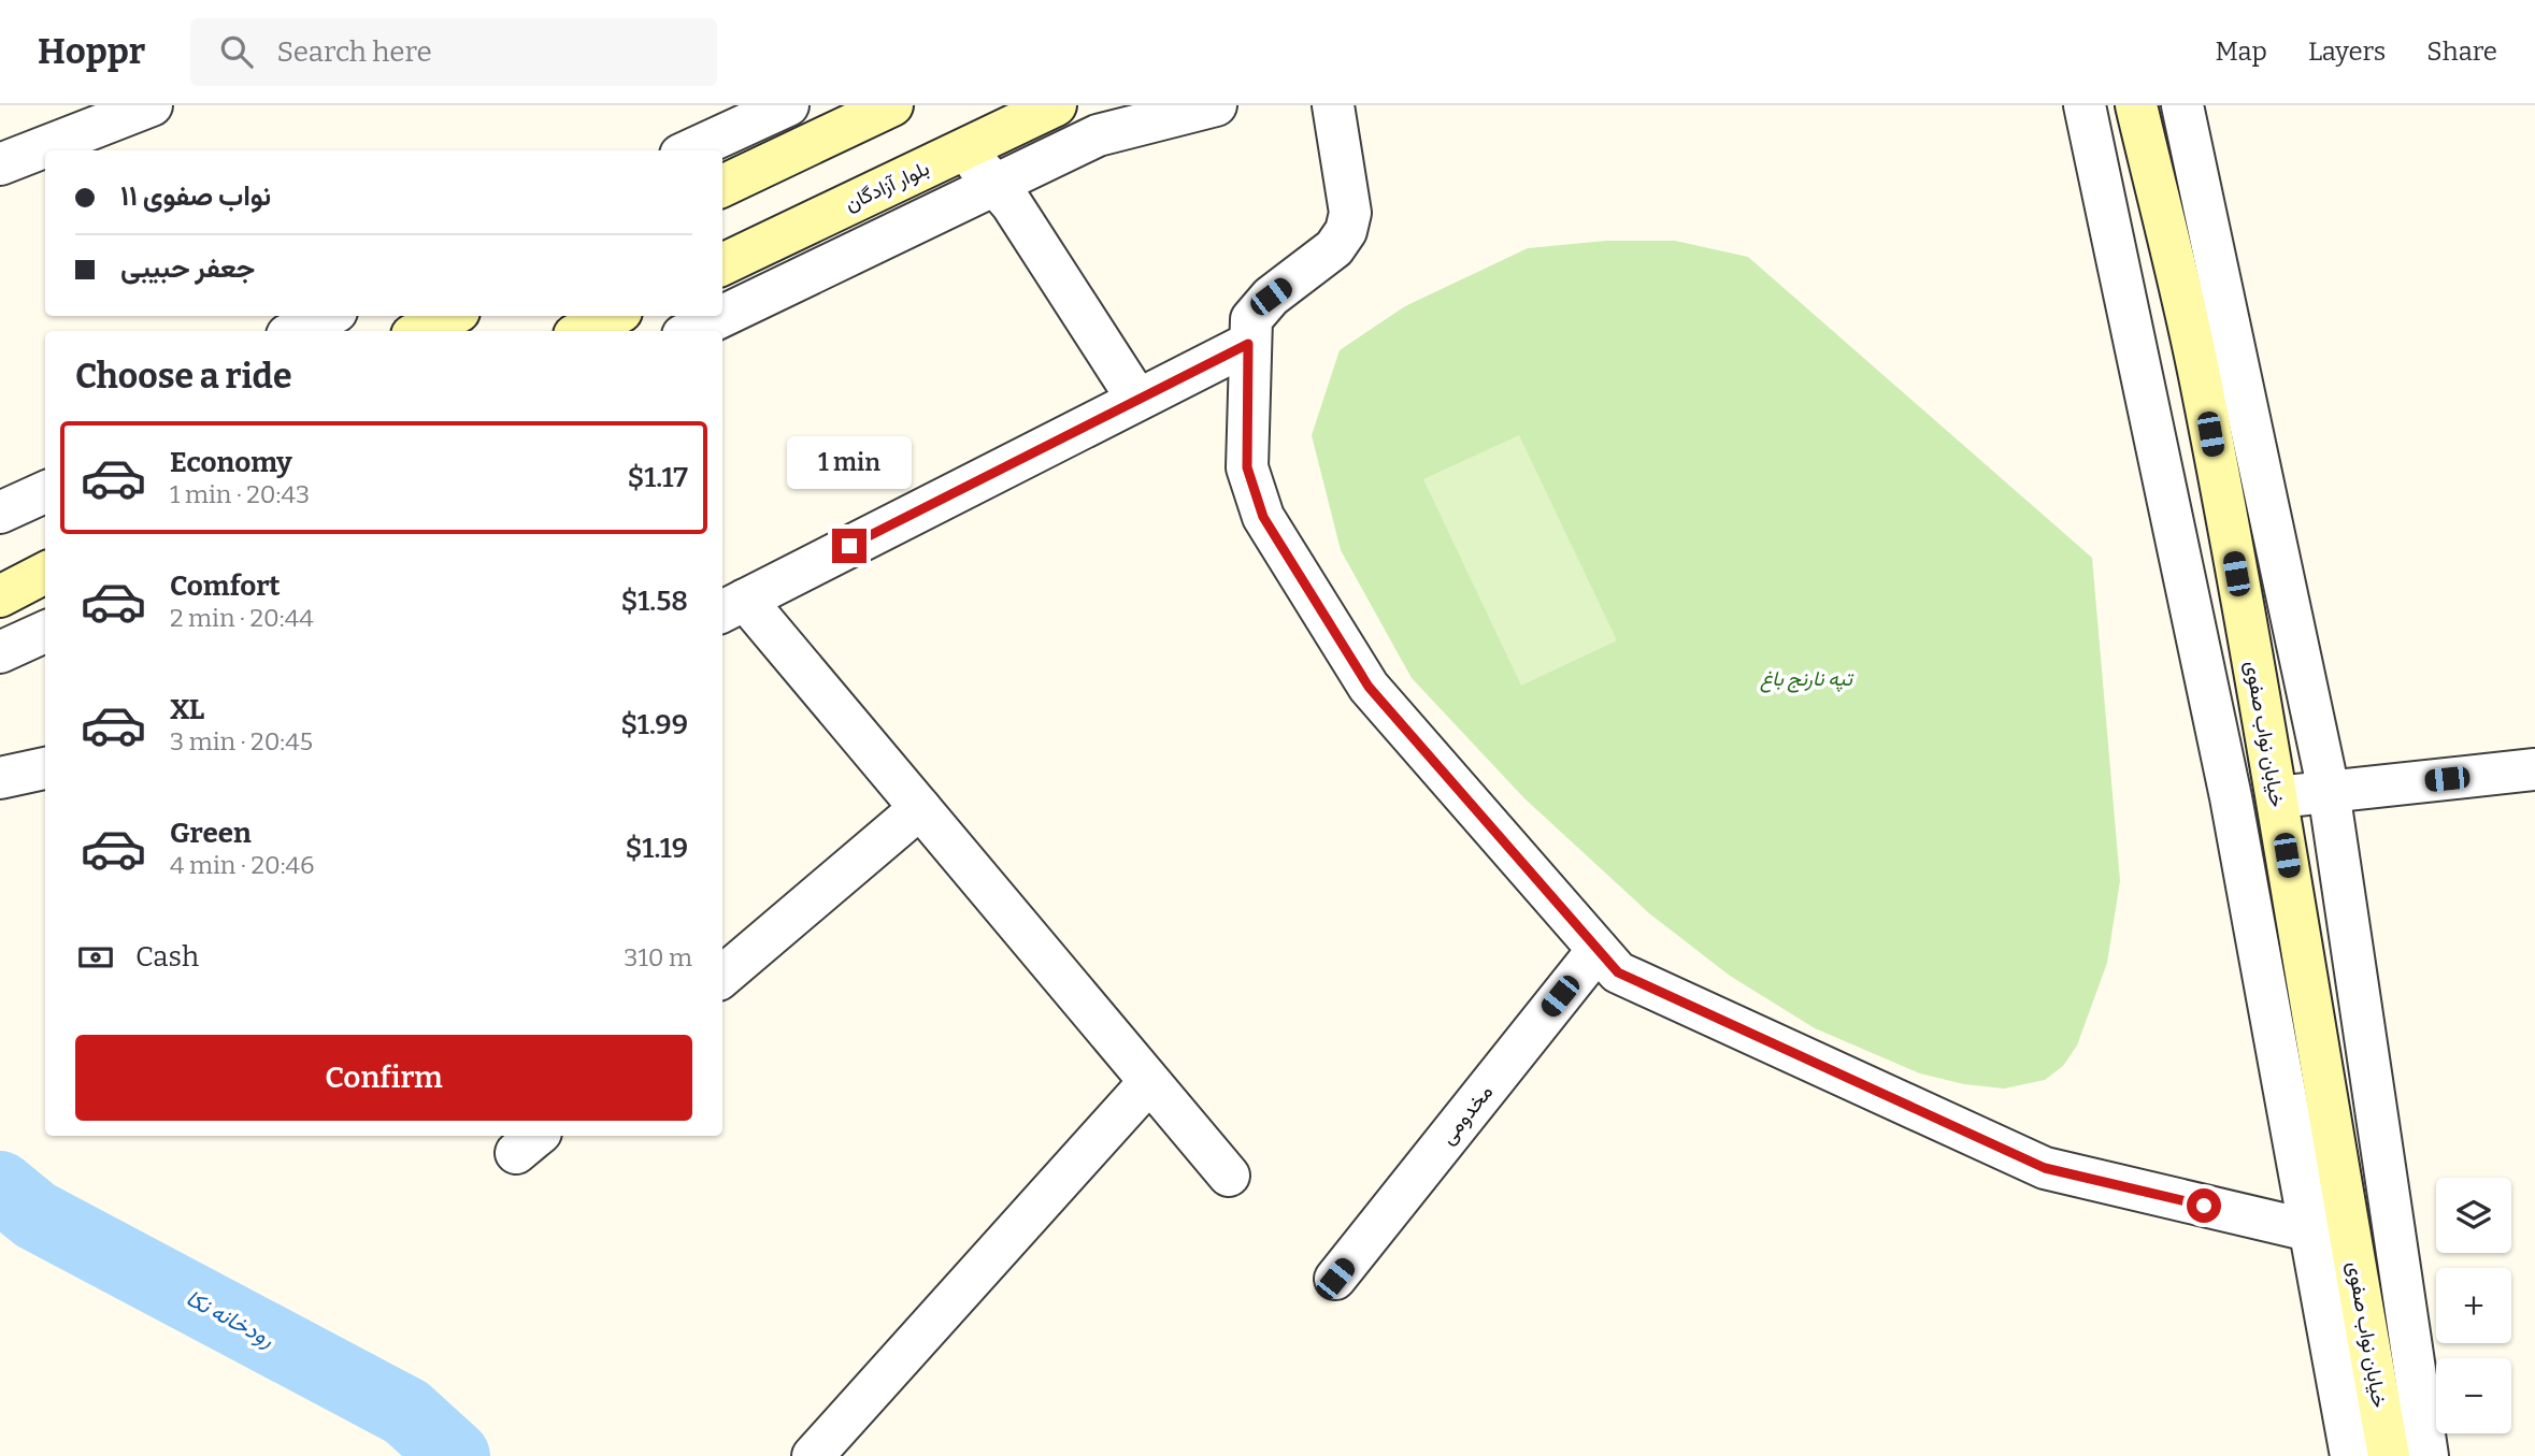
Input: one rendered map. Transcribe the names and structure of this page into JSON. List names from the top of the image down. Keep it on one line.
{"streets":{"main road":["بلوار آزادگان","خیابان نواب صفوی"],"street":["مخدومی"]},"water":["رودخانه نکا"],"parks":["تپه نارنج باغ"],"page":{"header":"Hoppr","search":"Search here","nav":["Map","Layers","Share"],"banner":["نواب صفوی ۱۱","جعفر حبیبی"],"heading":"Choose a ride","list":[{"name":"Economy","note":"1 min · 20:43","value":"$1.17"},{"name":"Comfort","note":"2 min · 20:44","value":"$1.58"},{"name":"XL","note":"3 min · 20:45","value":"$1.99"},{"name":"Green","note":"4 min · 20:46","value":"$1.19"}],"bubble":"1 min","pay":["Cash","310 m"],"buttons":"Confirm","map_buttons":["+","−"]}}
